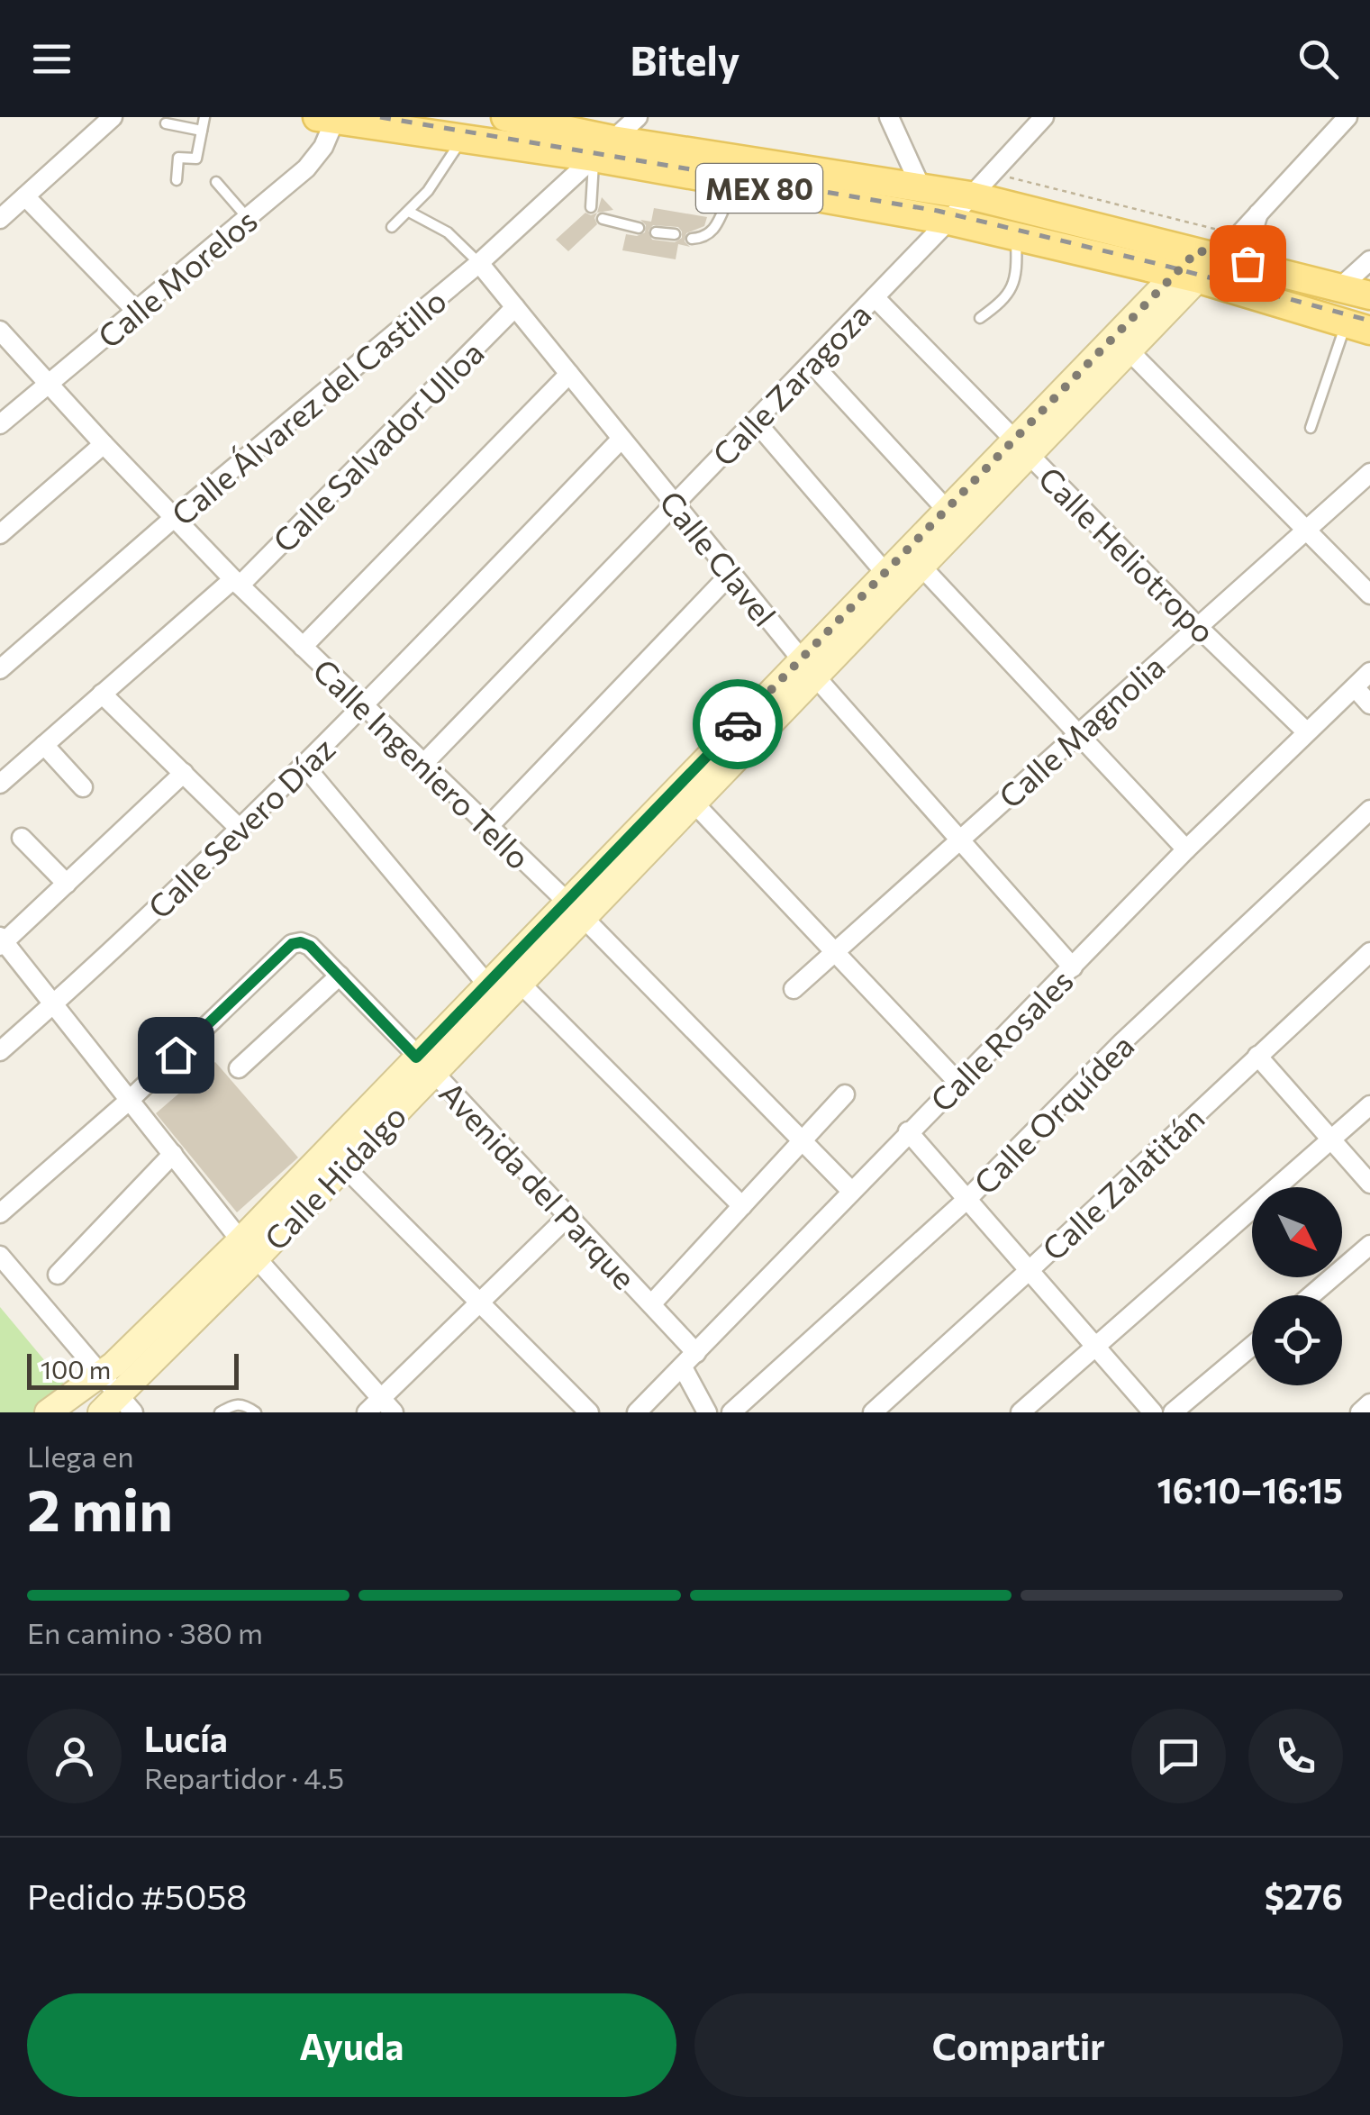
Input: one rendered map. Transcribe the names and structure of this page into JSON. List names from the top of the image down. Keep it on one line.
{"streets":{"main road":["MEX 80"],"street":["Calle Morelos","Calle Zaragoza","Calle Álvarez del Castillo","Calle Salvador Ulloa","Calle Heliotropo","Calle Clavel","Calle Magnolia","Calle Ingeniero Tello","Calle Severo Díaz","Calle Rosales","Calle Orquídea","Calle Hidalgo","Calle Zalatitán","Avenida del Parque"]},"crossings":[["MEX 80","Calle Morelos"],["MEX 80","Calle Zaragoza"],["MEX 80","Calle Álvarez del Castillo"],["MEX 80","Calle Hidalgo"],["Calle Morelos","Calle Ingeniero Tello"],["Calle Zaragoza","Calle Heliotropo"],["Calle Zaragoza","Calle Clavel"],["Calle Zaragoza","Calle Ingeniero Tello"],["Calle Álvarez del Castillo","Calle Clavel"],["Calle Álvarez del Castillo","Calle Ingeniero Tello"],["Calle Salvador Ulloa","Calle Clavel"],["Calle Salvador Ulloa","Calle Ingeniero Tello"],["Calle Heliotropo","Calle Magnolia"],["Calle Heliotropo","Calle Rosales"],["Calle Heliotropo","Calle Hidalgo"],["Calle Clavel","Calle Magnolia"],["Calle Clavel","Calle Severo Díaz"],["Calle Clavel","Calle Rosales"],["Calle Clavel","Calle Hidalgo"],["Calle Ingeniero Tello","Calle Severo Díaz"],["Calle Ingeniero Tello","Calle Rosales"],["Calle Ingeniero Tello","Calle Hidalgo"],["Calle Rosales","Avenida del Parque"],["Calle Hidalgo","Avenida del Parque"]],"scale_bar":"100 m","north":"bottom right","page":{"header":"Bitely","scale":"100 m","heading":["2 min","Llega en","16:10–16:15"],"panel":["Lucía","Repartidor · 4.5","Pedido #5058","$276"],"bar":"En camino · 380 m","buttons":["Ayuda","Compartir"]}}
